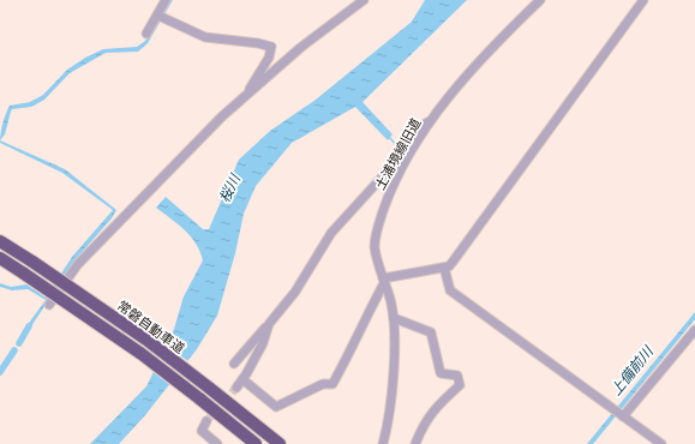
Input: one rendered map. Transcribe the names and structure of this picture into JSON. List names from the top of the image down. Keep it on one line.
{"streets":{"highway":["常磐自動車道"],"street":["土浦境線旧道"]},"water":["桜川","上備前川"]}
